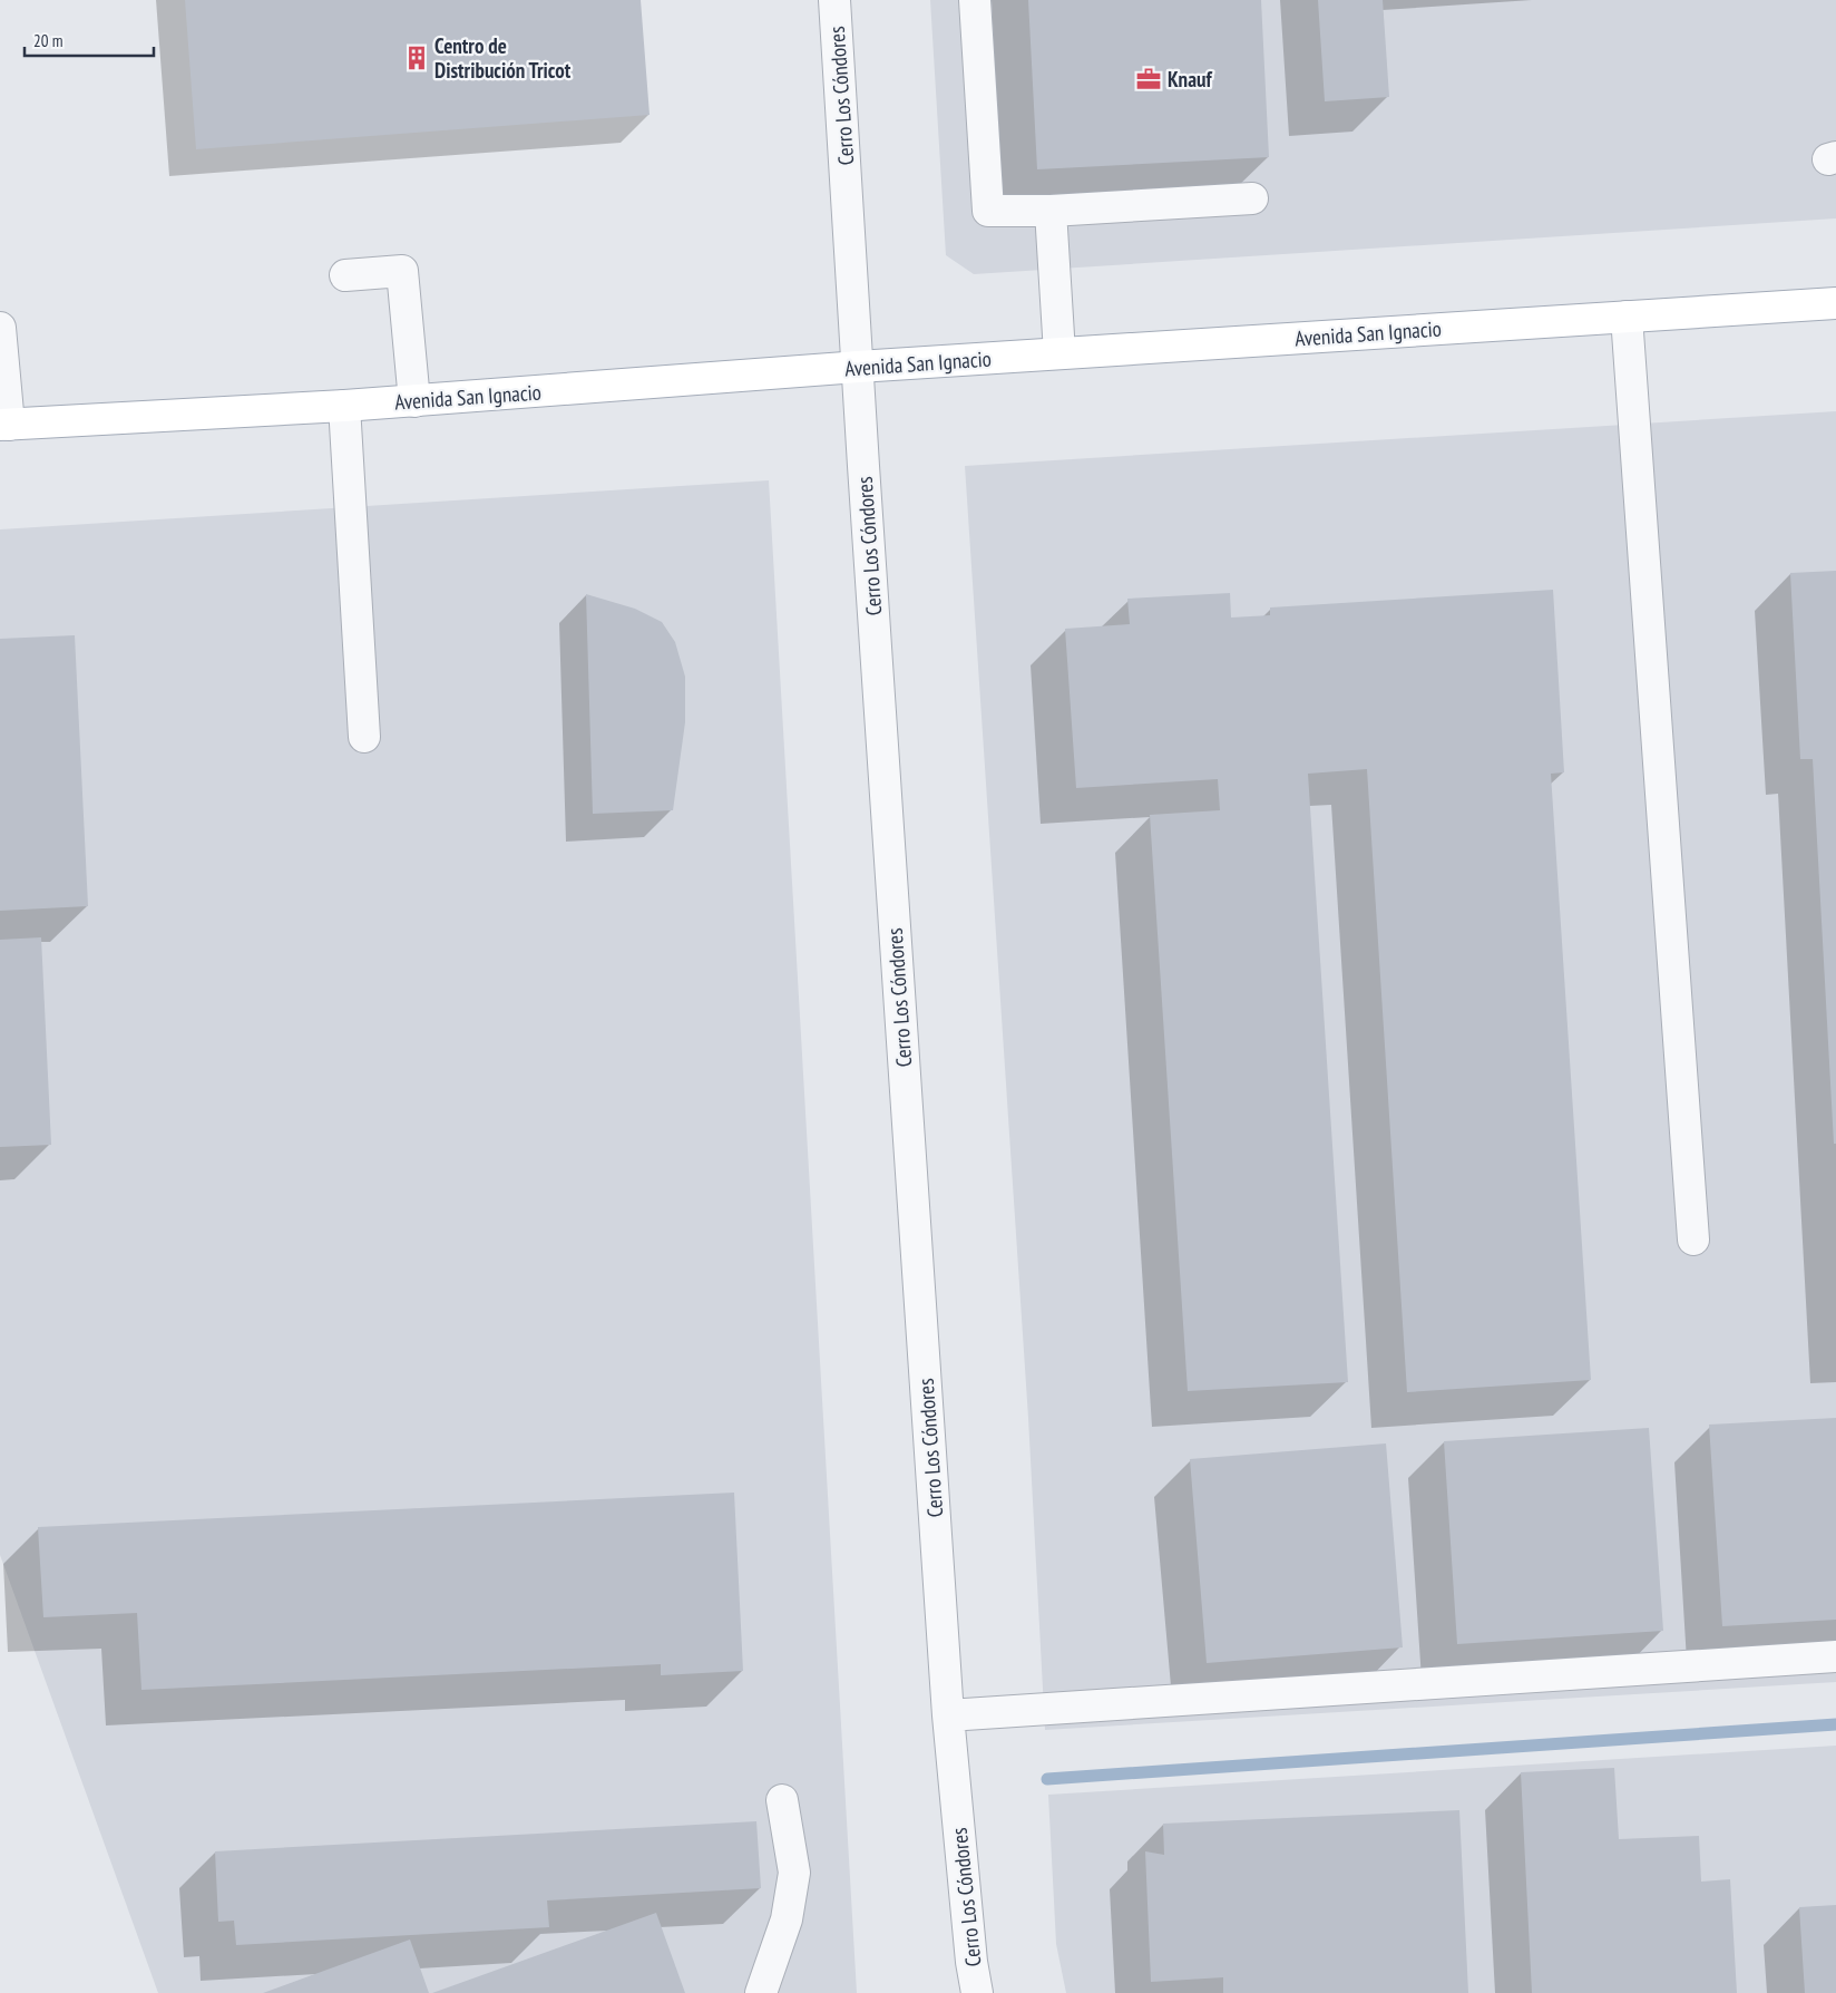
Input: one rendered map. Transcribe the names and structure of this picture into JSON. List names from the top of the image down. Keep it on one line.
{"streets":{"main road":["Avenida San Ignacio"],"street":["Cerro Los Cóndores"]},"crossings":[["Cerro Los Cóndores","Avenida San Ignacio"]],"places":{"building":["Centro de Distribución Tricot"],"office":["Knauf"]},"scale_bar":"20 m"}
